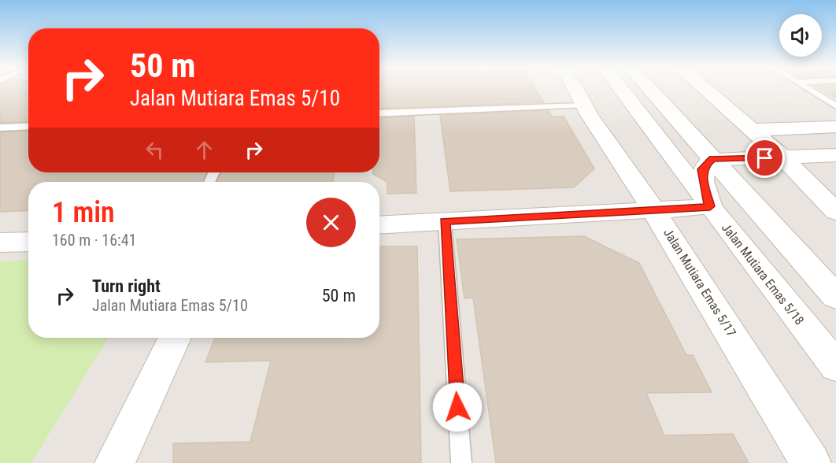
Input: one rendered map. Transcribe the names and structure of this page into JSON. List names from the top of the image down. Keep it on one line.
{"streets":{"street":["Jalan Mutiara Emas 5/18","Jalan Mutiara Emas 5/17"]},"page":{"turn":["50 m","Jalan Mutiara Emas 5/10"],"heading":["1 min","160 m · 16:41"],"list":[{"name":"Turn right","note":"Jalan Mutiara Emas 5/10","value":"50 m"}]}}
